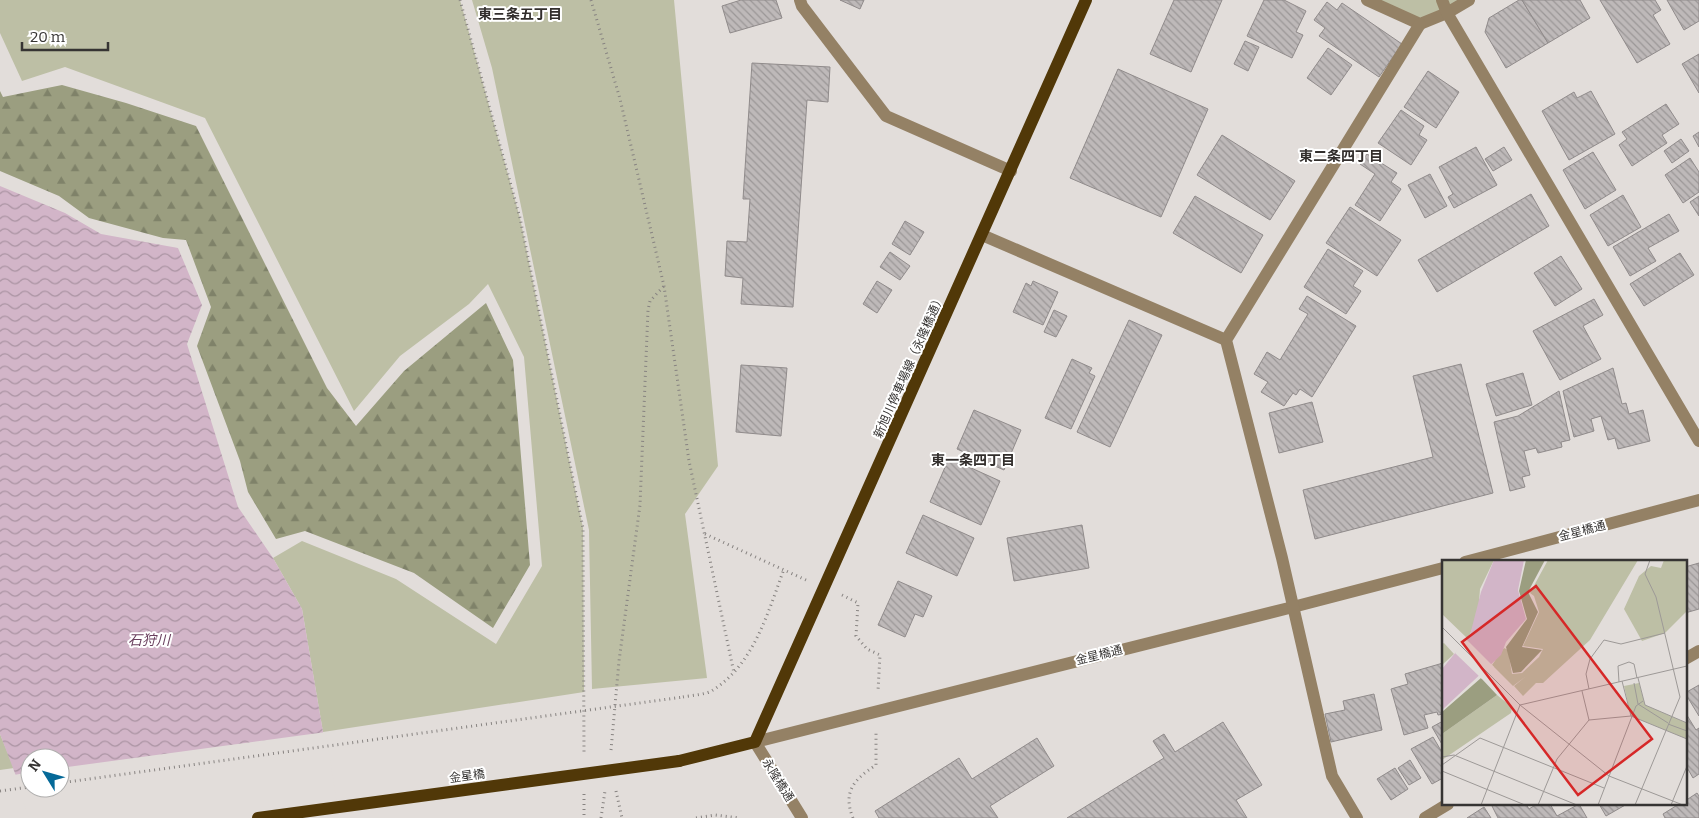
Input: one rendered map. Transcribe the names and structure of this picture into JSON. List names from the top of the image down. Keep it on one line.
{"streets":{"main road":["新旭川停車場線（永隆橋通）","金星橋"],"street":["金星橋通","永隆橋通"]},"crossings":[["新旭川停車場線（永隆橋通）","金星橋通"],["新旭川停車場線（永隆橋通）","金星橋"],["新旭川停車場線（永隆橋通）","永隆橋通"],["金星橋通","金星橋"],["金星橋通","永隆橋通"],["金星橋","永隆橋通"]],"districts":["東三条五丁目","東二条四丁目","東一条四丁目"],"water":["石狩川"],"scale_bar":"20 m","north":"top left"}
